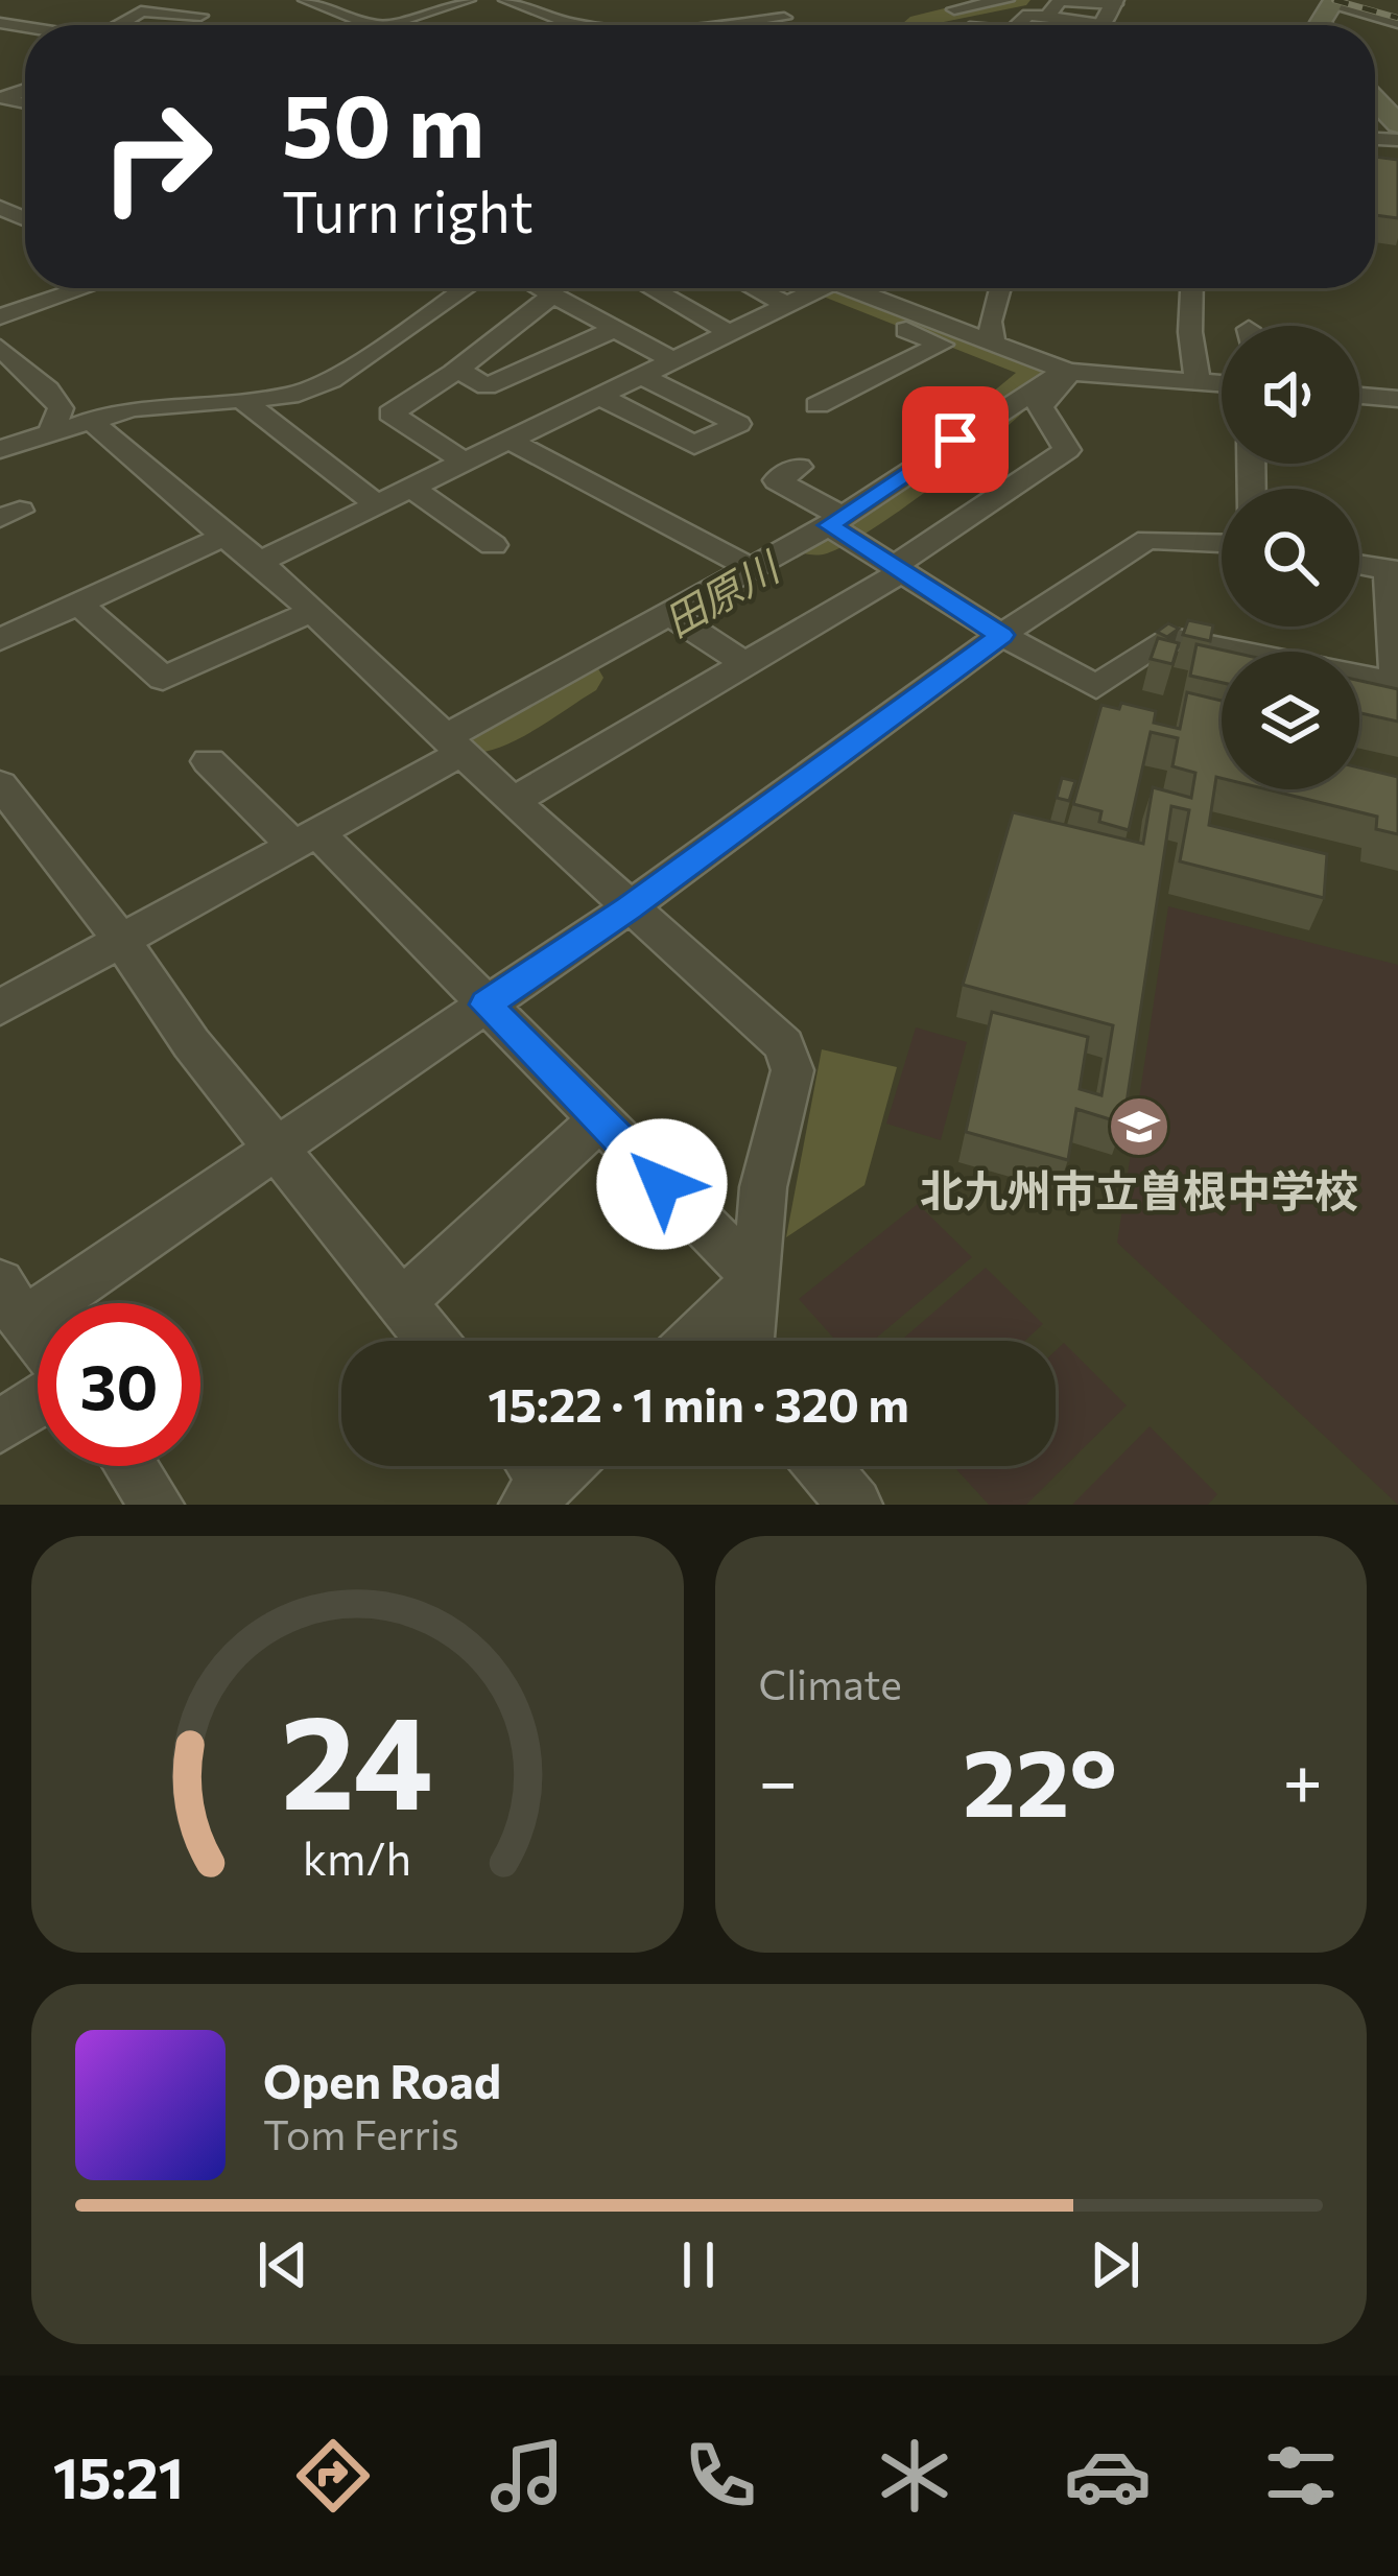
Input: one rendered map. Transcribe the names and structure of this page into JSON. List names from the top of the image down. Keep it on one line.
{"water":["田原川"],"places":{"school or university":["北九州市立曽根中学校"]},"page":{"turn":["50 m","Turn right"],"limit":"30","trip":"15:22 · 1 min · 320 m","tile":"Climate","heat":["−","22°","+"],"song":["Open Road","Tom Ferris"],"tabs":"15:21","gauge":["24","km/h"]}}
